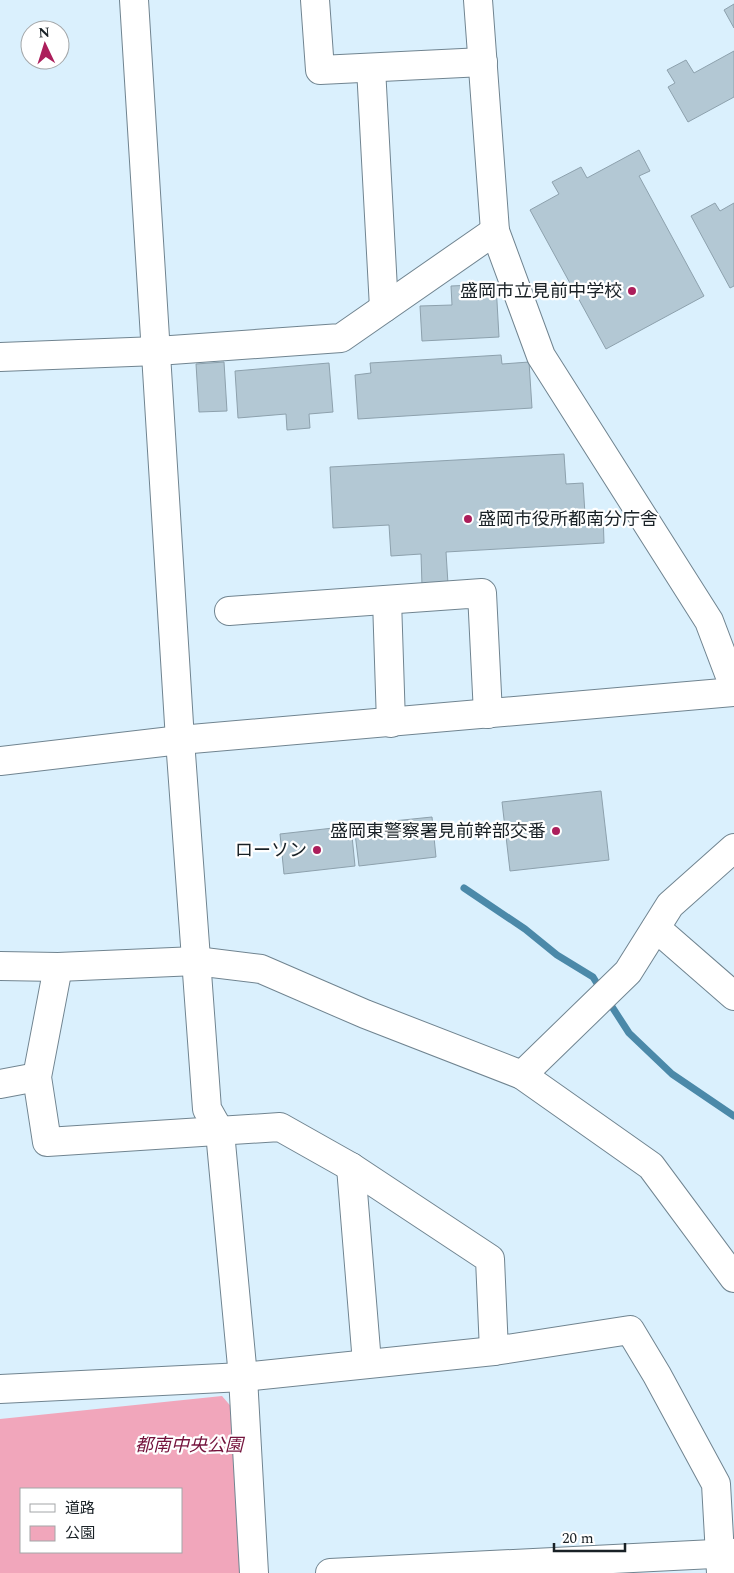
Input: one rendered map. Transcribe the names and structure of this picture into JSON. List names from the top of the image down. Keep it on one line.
{"parks":["都南中央公園"],"places":["盛岡市立見前中学校","盛岡市役所都南分庁舎","盛岡東警察署見前幹部交番","ローソン"],"legend":["道路","公園"],"scale_bar":"20 m","north":"top"}
